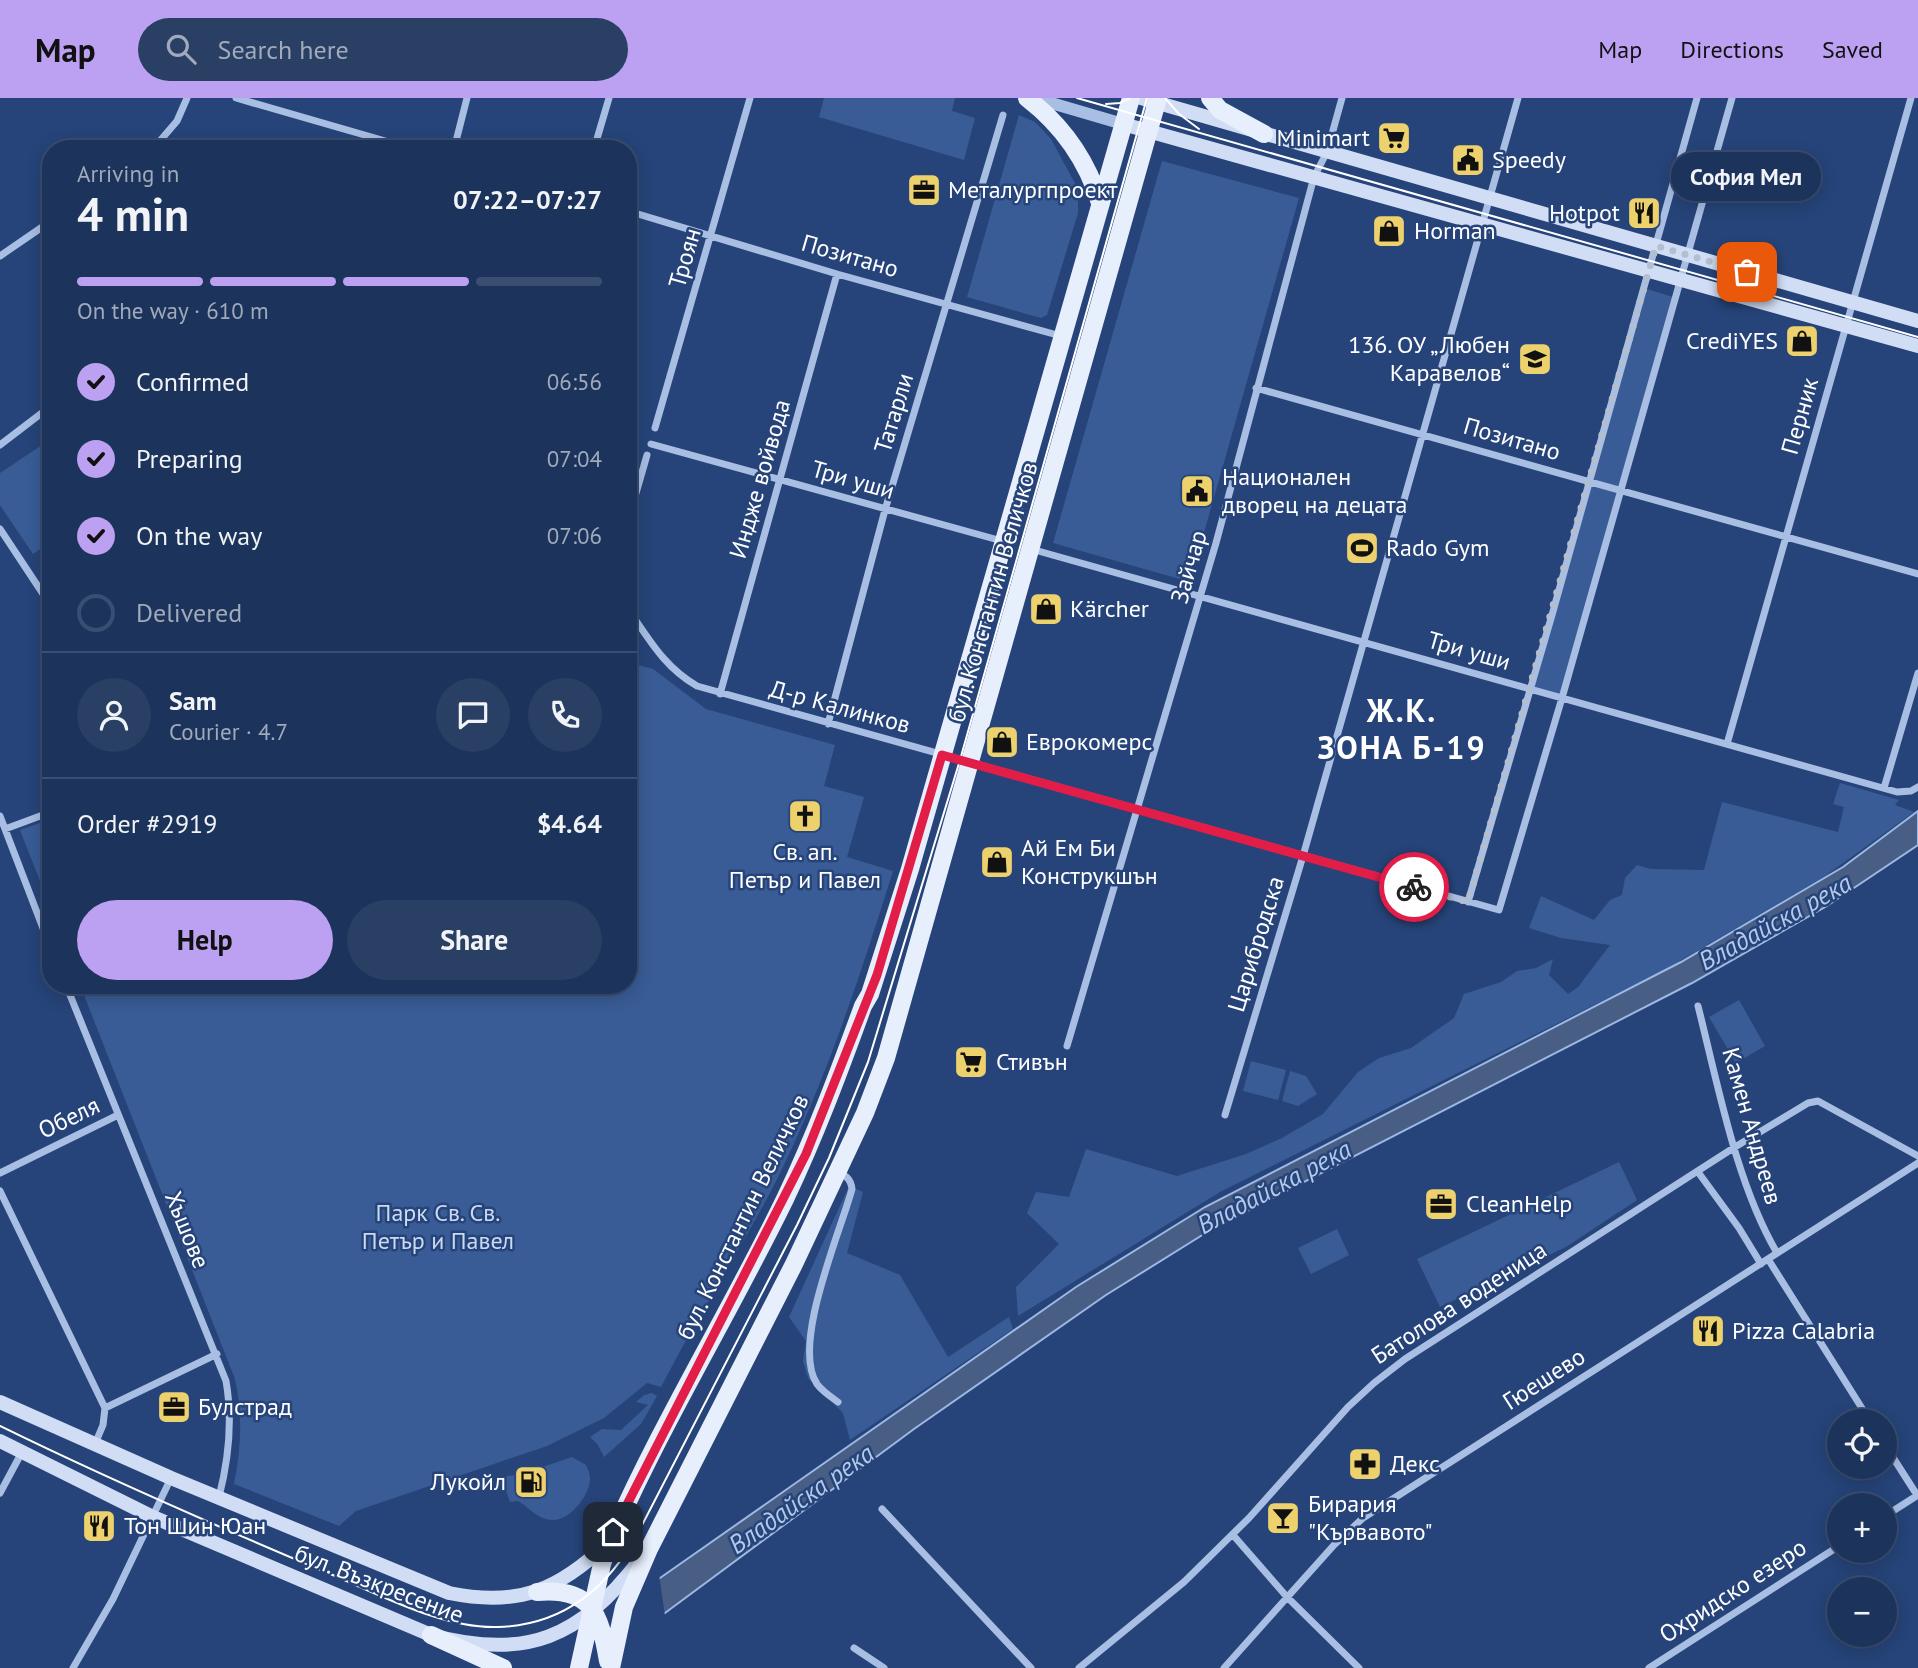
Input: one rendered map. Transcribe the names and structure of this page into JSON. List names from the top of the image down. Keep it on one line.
{"streets":{"main road":["бул. Константин Величков","бул. Възкресение"],"street":["Позитано","Троян","Татарли","Перник","Индже войвода","Три уши","Зайчар","Д-р Калинков","Царибродска","Обеля","Камен Андреев","Хъшове","Батолова воденица","Гюешево","Охридско езеро"]},"crossings":[["Позитано","Троян"],["Позитано","Татарли"],["Позитано","Перник"],["Позитано","Индже войвода"],["Позитано","Зайчар"],["Позитано","бул. Константин Величков"],["Позитано","Царибродска"],["Татарли","Три уши"],["Татарли","Д-р Калинков"],["Перник","Три уши"],["Индже войвода","Три уши"],["Индже войвода","Д-р Калинков"],["Три уши","Зайчар"],["Три уши","бул. Константин Величков"],["Три уши","Д-р Калинков"],["Три уши","Царибродска"],["Зайчар","Д-р Калинков"],["бул. Константин Величков","Д-р Калинков"],["бул. Константин Величков","бул. Възкресение"],["Д-р Калинков","Царибродска"],["Обеля","Хъшове"],["Камен Андреев","Батолова воденица"],["Камен Андреев","Гюешево"],["Хъшове","бул. Възкресение"]],"districts":["Ж.К. ЗОНА Б-19"],"water":["Владайска река"],"parks":["Парк Св. Св. Петър и Павел"],"places":{"supermarket":["Minimart","Стивън"],"public building":["Speedy","Национален дворец на децата"],"office":["Металургпроект","CleanHelp","Булстрад"],"restaurant":["Hotpot","Pizza Calabria","Тон Шин Юан"],"shop":["Horman","CrediYES","Kärcher","Еврокомерс","Ай Ем Би Конструкшън"],"other":["София Мел"],"school or university":["136. ОУ „Любен Каравелов“"],"sports":["Rado Gym"],"church":["Св. ап. Петър и Павел"],"pharmacy":["Декс"],"fuel station":["Лукойл"],"bar":["Бирария \"Кървавото\""]},"page":{"header":"Map","search":"Search here","nav":["Map","Directions","Saved"],"heading":["4 min","Arriving in","07:22–07:27"],"panel":["Sam","Courier · 4.7","Order #2919","$4.64"],"bubble":"София Мел","bar":"On the way · 610 m","list":[["Confirmed","06:56"],["Preparing","07:04"],["On the way","07:06"],"Delivered"],"buttons":["Help","Share"],"map_buttons":["+","−"]}}
